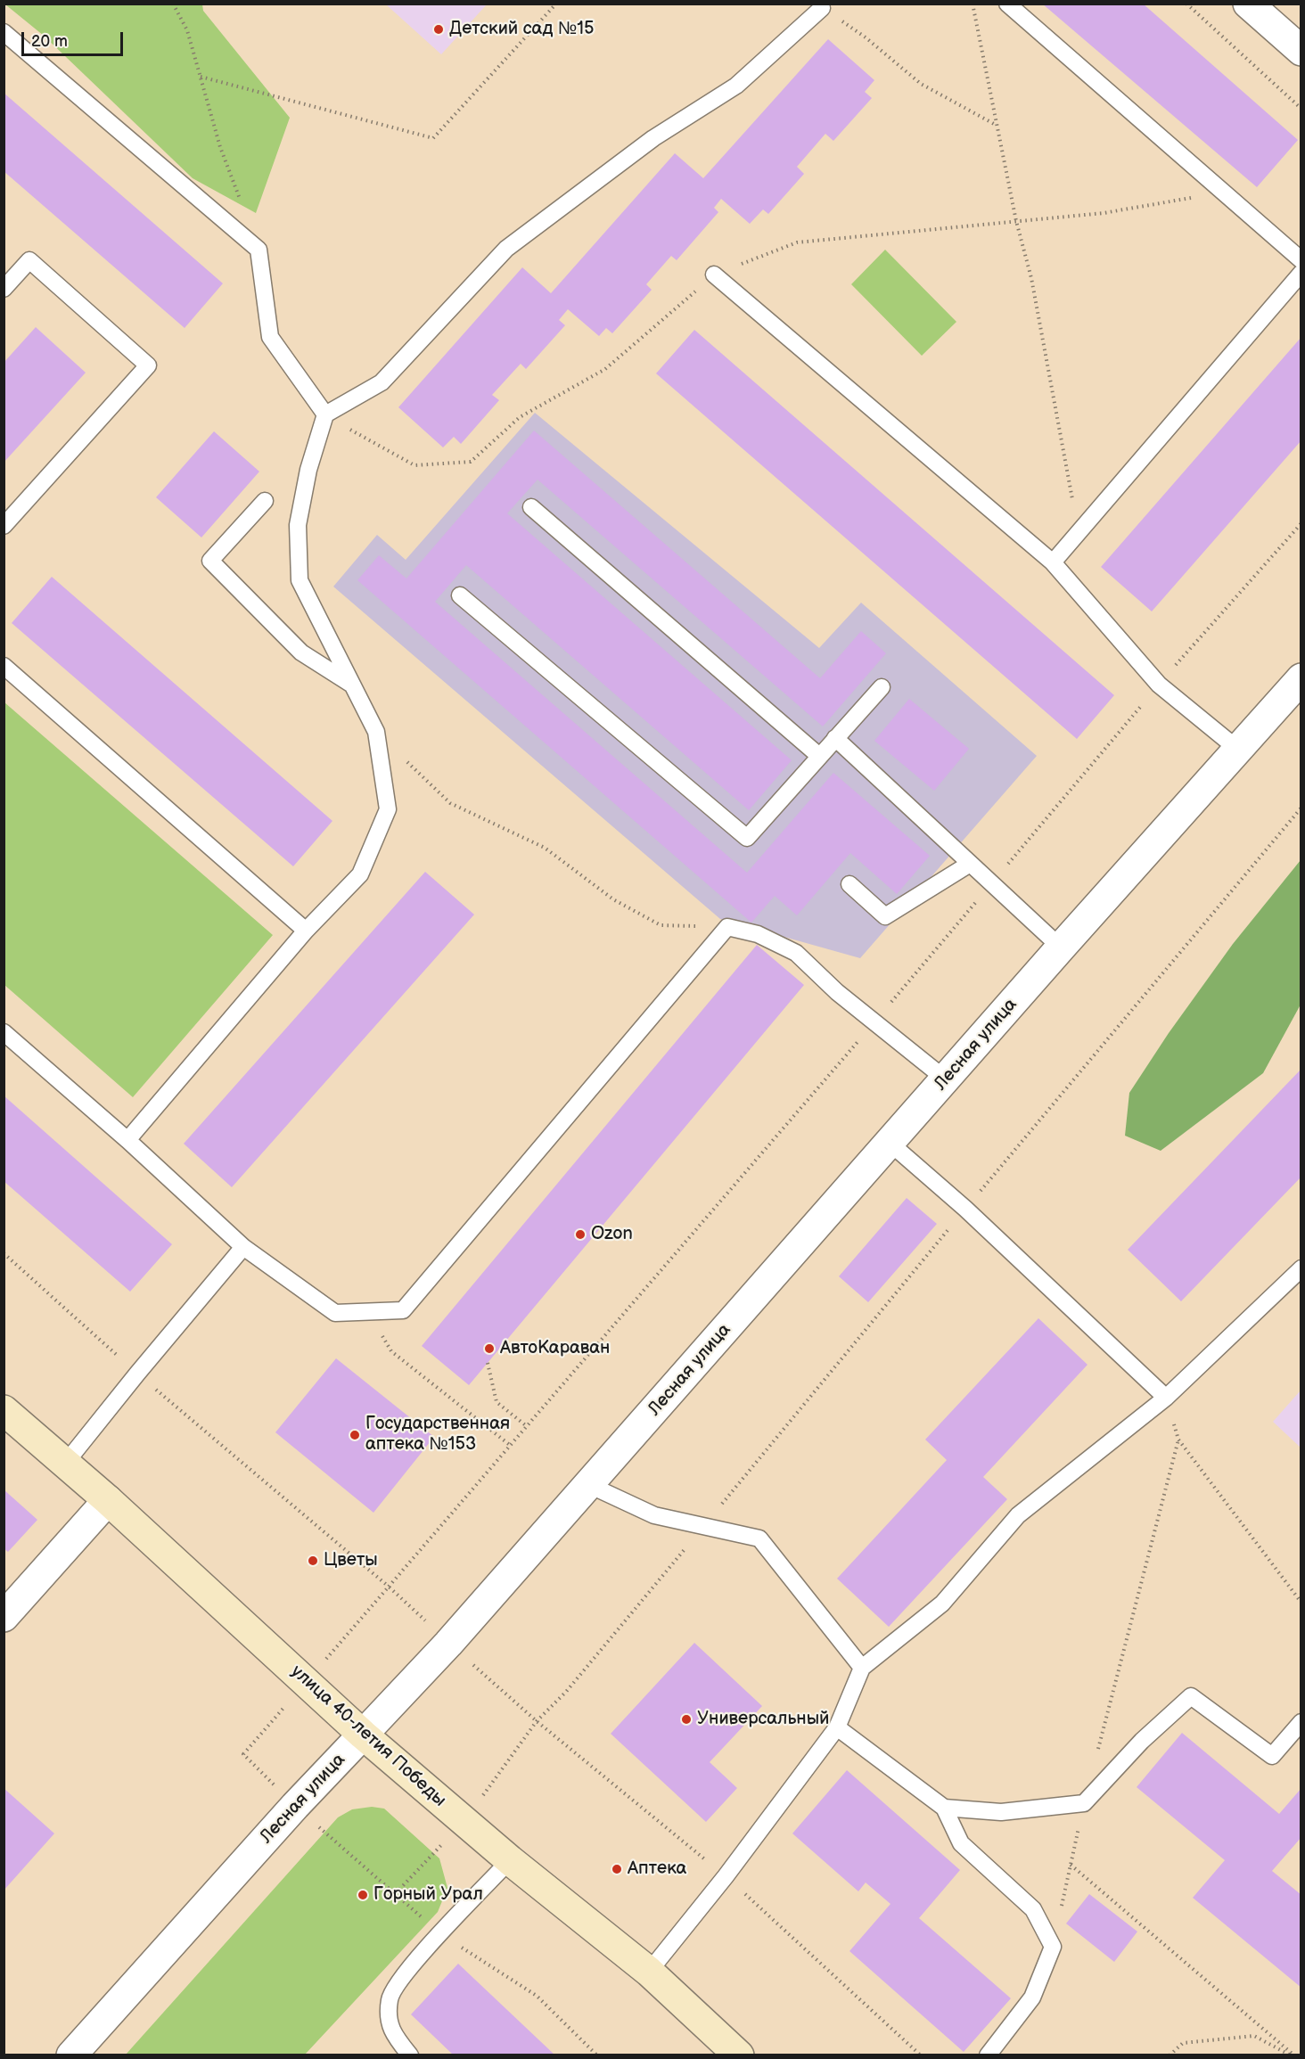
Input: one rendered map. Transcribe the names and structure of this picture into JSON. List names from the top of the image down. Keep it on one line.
{"streets":{"main road":["улица 40-летия Победы"],"street":["Лесная улица"]},"crossings":[["Лесная улица","улица 40-летия Победы"]],"places":["Детский сад №15","Ozon","АвтоКараван","Государственная аптека №153","Цветы","Универсальный","Аптека","Горный Урал"],"scale_bar":"20 m"}
